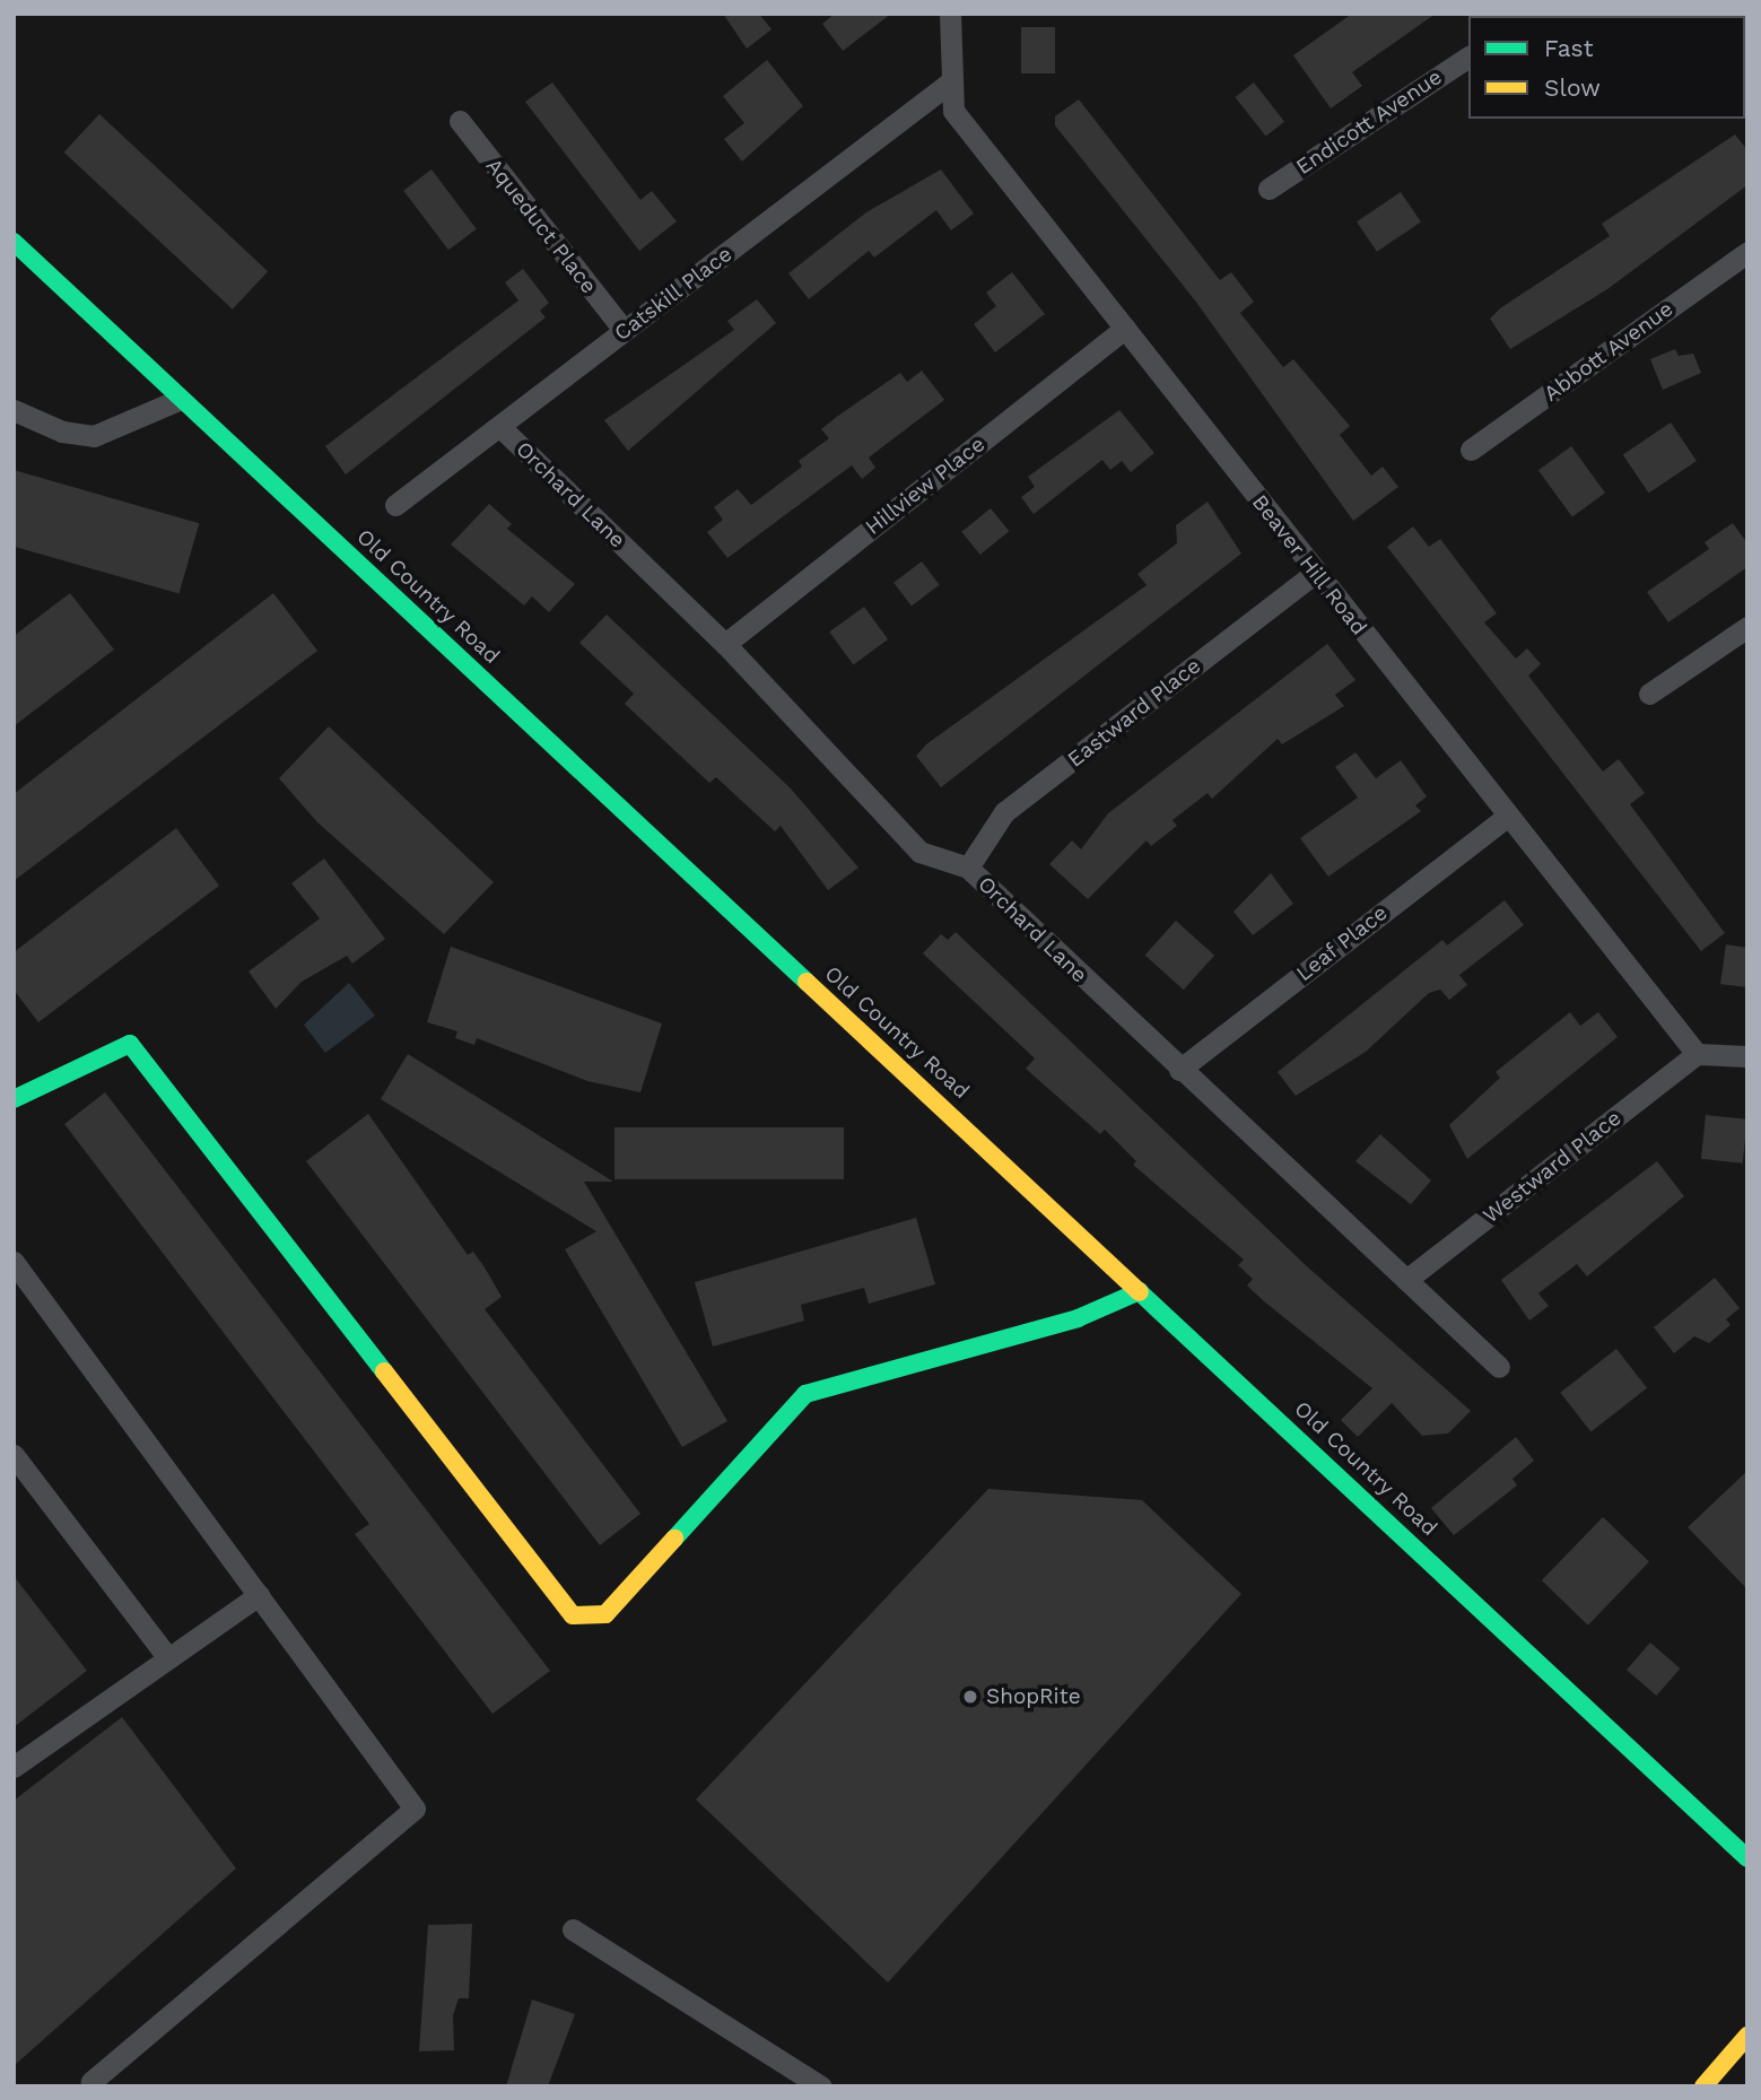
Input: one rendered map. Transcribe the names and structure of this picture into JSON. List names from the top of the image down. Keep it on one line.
{"streets":{"street":["Endicott Avenue","Aqueduct Place","Catskill Place","Abbott Avenue","Hillview Place","Orchard Lane","Beaver Hill Road","Old Country Road","Eastward Place","Leaf Place","Westward Place"]},"crossings":[["Aqueduct Place","Catskill Place"],["Catskill Place","Orchard Lane"],["Catskill Place","Beaver Hill Road"],["Hillview Place","Orchard Lane"],["Hillview Place","Beaver Hill Road"],["Orchard Lane","Eastward Place"],["Orchard Lane","Leaf Place"],["Orchard Lane","Westward Place"],["Beaver Hill Road","Eastward Place"],["Beaver Hill Road","Leaf Place"],["Beaver Hill Road","Westward Place"]],"places":["ShopRite"],"legend":["Fast","Slow"]}
